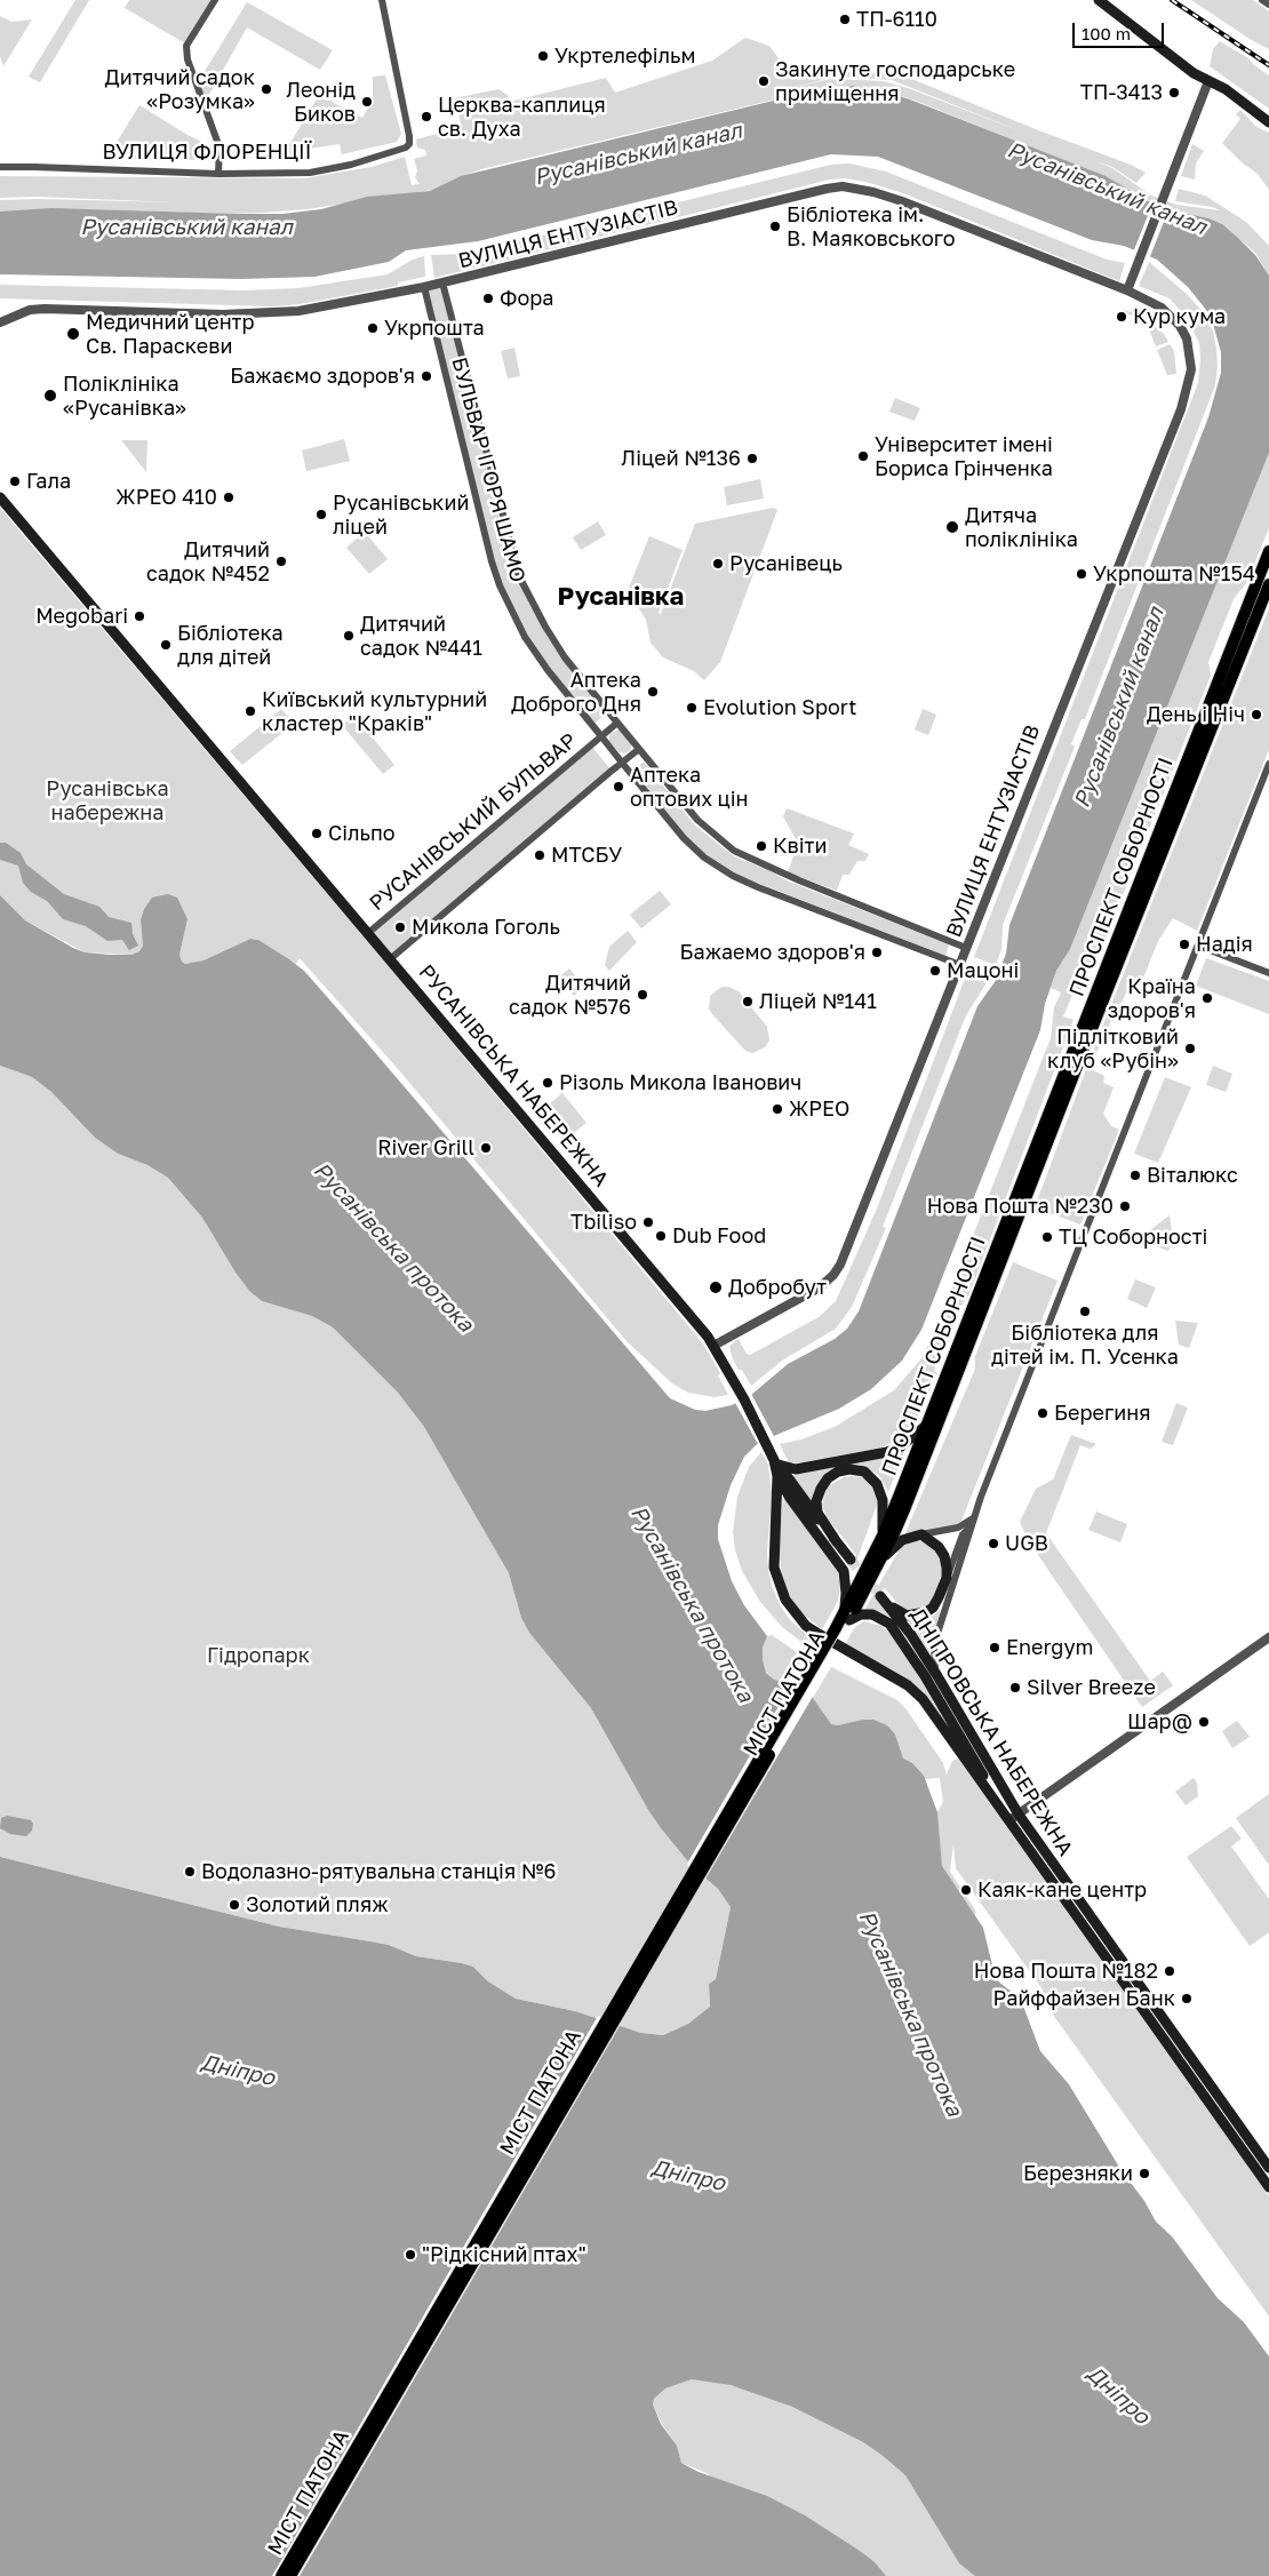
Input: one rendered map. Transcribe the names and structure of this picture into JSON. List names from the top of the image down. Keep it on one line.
{"streets":{"highway":["ПРОСПЕКТ СОБОРНОСТІ","МІСТ ПАТОНА"],"main road":["РУСАНІВСЬКА НАБЕРЕЖНА","ДНІПРОВСЬКА НАБЕРЕЖНА"],"street":["ВУЛИЦЯ ФЛОРЕНЦІЇ","ВУЛИЦЯ ЕНТУЗІАСТІВ","БУЛЬВАР ІГОРЯ ШАМО","РУСАНІВСЬКИЙ БУЛЬВАР"]},"crossings":[["ВУЛИЦЯ ЕНТУЗІАСТІВ","БУЛЬВАР ІГОРЯ ШАМО"],["ВУЛИЦЯ ЕНТУЗІАСТІВ","РУСАНІВСЬКА НАБЕРЕЖНА"],["БУЛЬВАР ІГОРЯ ШАМО","РУСАНІВСЬКИЙ БУЛЬВАР"],["РУСАНІВСЬКИЙ БУЛЬВАР","РУСАНІВСЬКА НАБЕРЕЖНА"],["ПРОСПЕКТ СОБОРНОСТІ","РУСАНІВСЬКА НАБЕРЕЖНА"],["ПРОСПЕКТ СОБОРНОСТІ","МІСТ ПАТОНА"],["ПРОСПЕКТ СОБОРНОСТІ","ДНІПРОВСЬКА НАБЕРЕЖНА"],["РУСАНІВСЬКА НАБЕРЕЖНА","МІСТ ПАТОНА"],["РУСАНІВСЬКА НАБЕРЕЖНА","ДНІПРОВСЬКА НАБЕРЕЖНА"],["МІСТ ПАТОНА","ДНІПРОВСЬКА НАБЕРЕЖНА"]],"districts":["Русанівка"],"water":["Русанівський канал","Русанівська протока","Дніпро"],"parks":["Русанівська набережна","Гідропарк"],"places":["ТП-6110","Укртелефільм","Закинуте господарське приміщення","Дитячий садок «Розумка»","ТП-3413","Леонід Биков","Церква-каплиця св. Духа","Бібліотека ім. В. Маяковського","Фора","Кур кума","Укрпошта","Медичний центр Св. Параскеви","Бажаємо здоров'я","Поліклініка «Русанівка»","Університет імені Бориса Грінченка","Ліцей №136","Гала","ЖРЕО 410","Русанівський ліцей","Дитяча поліклініка","Дитячий садок №452","Русанівець","Укрпошта №154","Megobari","Дитячий садок №441","Бібліотека для дітей","Аптека Доброго Дня","Evolution Sport","Київський культурний кластер \"Краків\"","День і Ніч","Аптека оптових цін","Сільпо","Квіти","МТСБУ","Микола Гоголь","Надія","Бажаемо здоров'я","Мацоні","Дитячий садок №576","Країна здоров'я","Ліцей №141","Підлітковий клуб «Рубін»","Різоль Микола Іванович","ЖРЕО","River Grill","Віталюкс","Нова Пошта №230","Tbiliso","Dub Food","ТЦ Соборності","Добробут","Бібліотека для дітей ім. П. Усенка","Берегиня","UGB","Energym","Silver Breeze","Шар@","Водолазно-рятувальна станція №6","Каяк-кане центр","Золотий пляж","Нова Пошта №182","Райффайзен Банк","Березняки","\"Рідкісний птах\""],"scale_bar":"100 m"}
